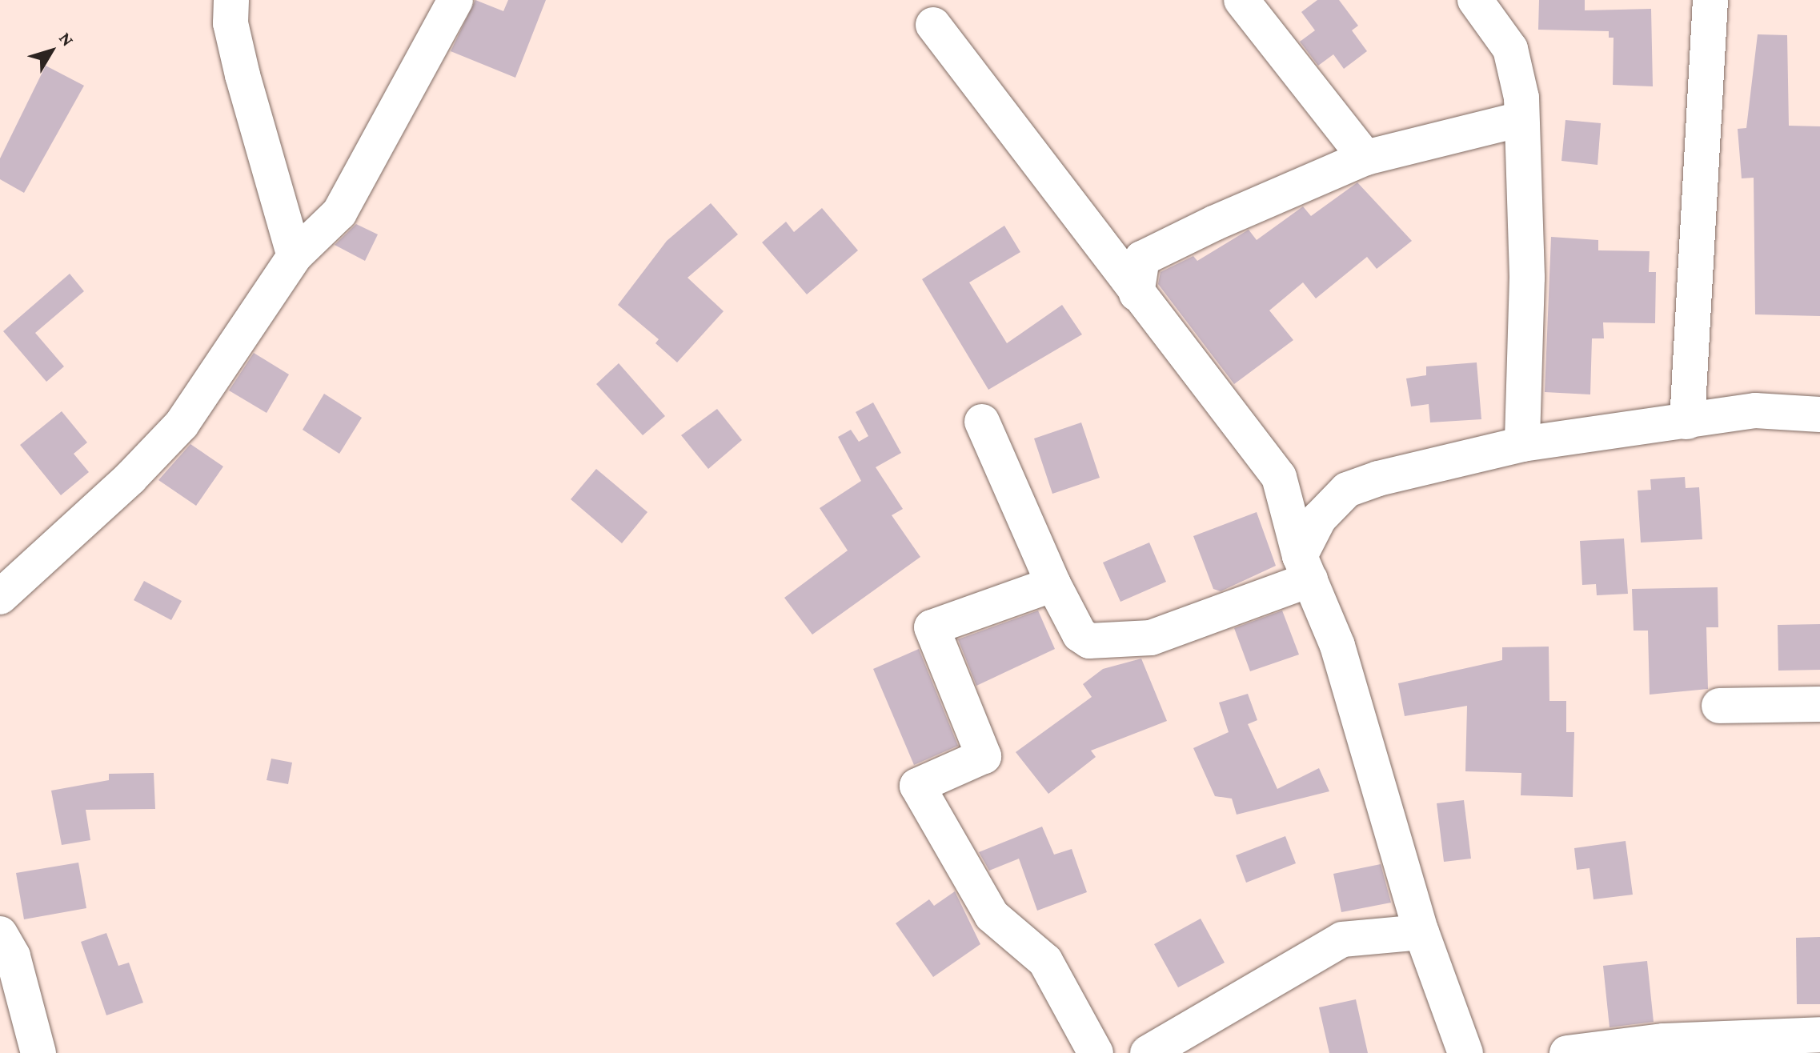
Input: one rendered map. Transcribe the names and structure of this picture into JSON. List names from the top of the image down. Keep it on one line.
{"north":"top right"}
